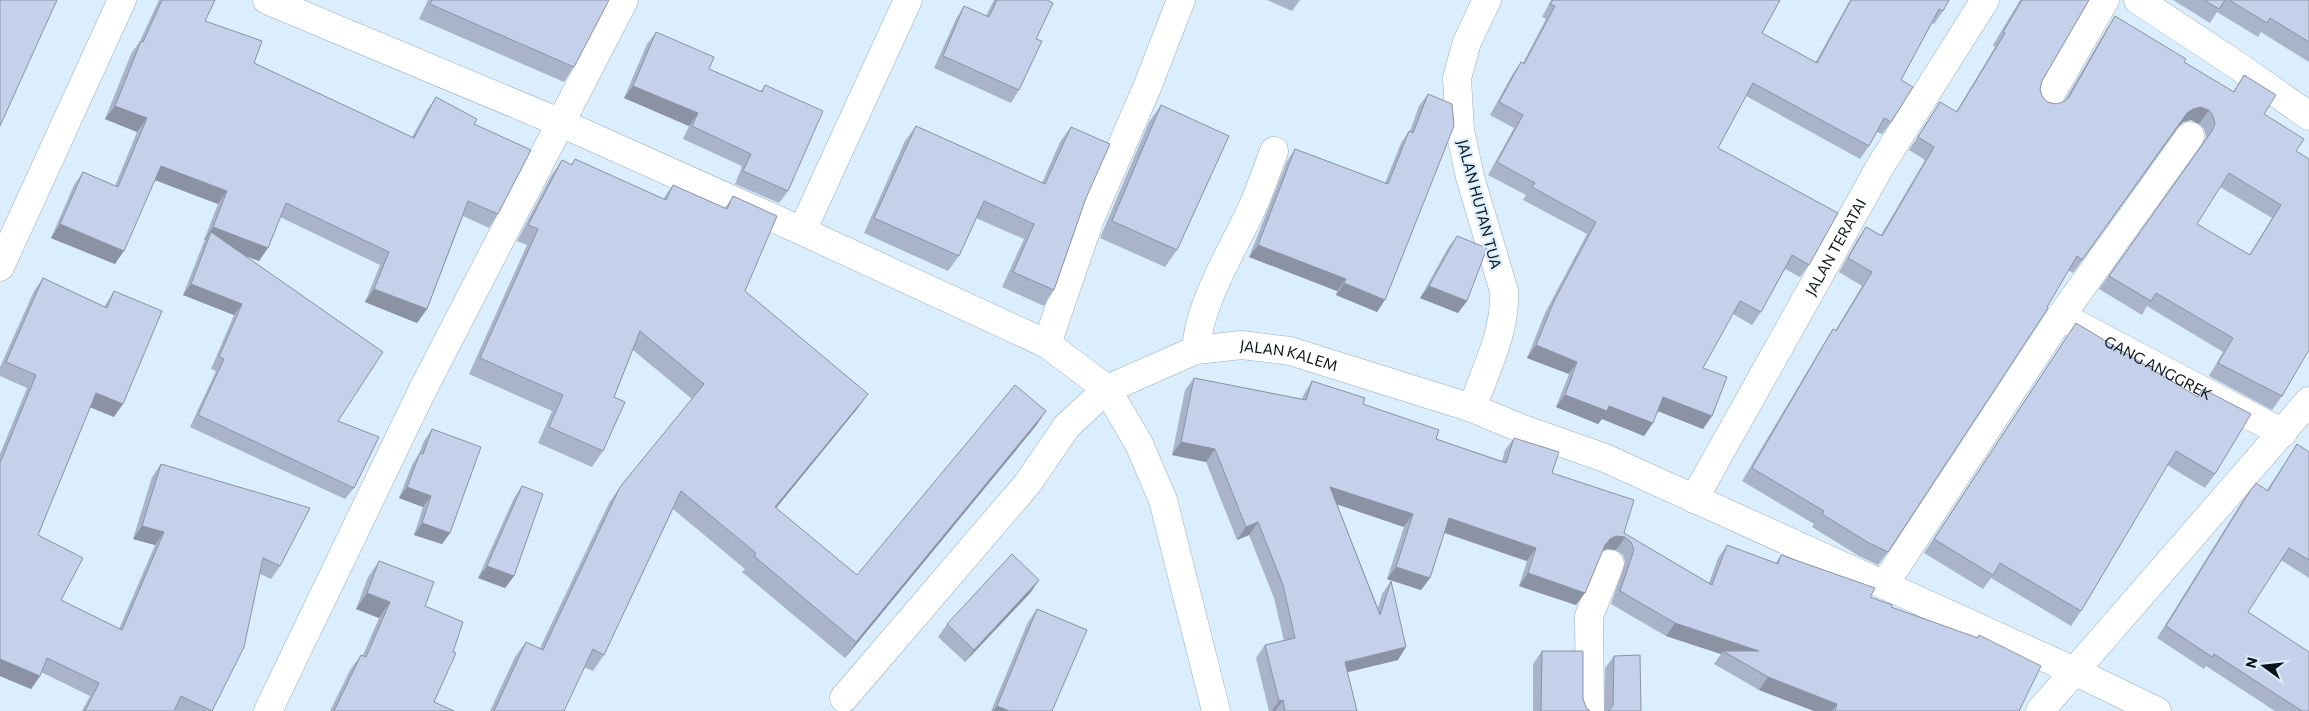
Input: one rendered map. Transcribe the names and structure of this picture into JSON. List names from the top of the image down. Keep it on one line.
{"streets":{"street":["JALAN HUTAN TUA","JALAN TERATAI","JALAN KALEM","GANG ANGGREK"]},"crossings":[["JALAN HUTAN TUA","JALAN KALEM"],["JALAN TERATAI","JALAN KALEM"]],"north":"left"}
